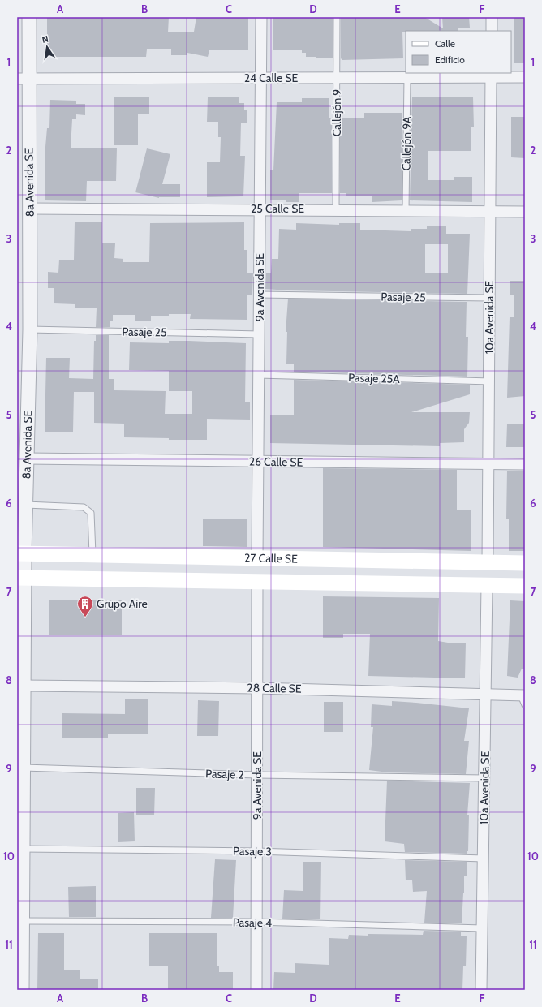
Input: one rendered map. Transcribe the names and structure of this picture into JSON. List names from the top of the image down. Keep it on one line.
{"streets":{"main road":["27 Calle SE"],"street":["24 Calle SE","8a Avenida SE","25 Calle SE","9a Avenida SE","10a Avenida SE","26 Calle SE","28 Calle SE"],"lane":["Callejón 9","Callejón 9A","Pasaje 25","Pasaje 25A","Pasaje 2","Pasaje 3","Pasaje 4"]},"crossings":[["24 Calle SE","Callejón 9"],["24 Calle SE","Callejón 9A"],["24 Calle SE","8a Avenida SE"],["24 Calle SE","9a Avenida SE"],["24 Calle SE","10a Avenida SE"],["Callejón 9","25 Calle SE"],["Callejón 9A","25 Calle SE"],["8a Avenida SE","25 Calle SE"],["8a Avenida SE","Pasaje 25"],["8a Avenida SE","26 Calle SE"],["8a Avenida SE","27 Calle SE"],["8a Avenida SE","28 Calle SE"],["8a Avenida SE","Pasaje 2"],["8a Avenida SE","Pasaje 3"],["8a Avenida SE","Pasaje 4"],["25 Calle SE","9a Avenida SE"],["25 Calle SE","10a Avenida SE"],["9a Avenida SE","Pasaje 25"],["9a Avenida SE","Pasaje 25A"],["9a Avenida SE","26 Calle SE"],["9a Avenida SE","27 Calle SE"],["9a Avenida SE","28 Calle SE"],["9a Avenida SE","Pasaje 2"],["9a Avenida SE","Pasaje 3"],["9a Avenida SE","Pasaje 4"],["Pasaje 25","10a Avenida SE"],["10a Avenida SE","Pasaje 25A"],["10a Avenida SE","26 Calle SE"],["10a Avenida SE","27 Calle SE"],["10a Avenida SE","28 Calle SE"],["10a Avenida SE","Pasaje 2"],["10a Avenida SE","Pasaje 3"],["10a Avenida SE","Pasaje 4"]],"places":{"building":["Grupo Aire"]},"legend":["Calle","Edificio"],"north":"top","grid":{"columns":["A","B","C","D","E","F"],"rows":["1","2","3","4","5","6","7","8","9","10","11"]}}
